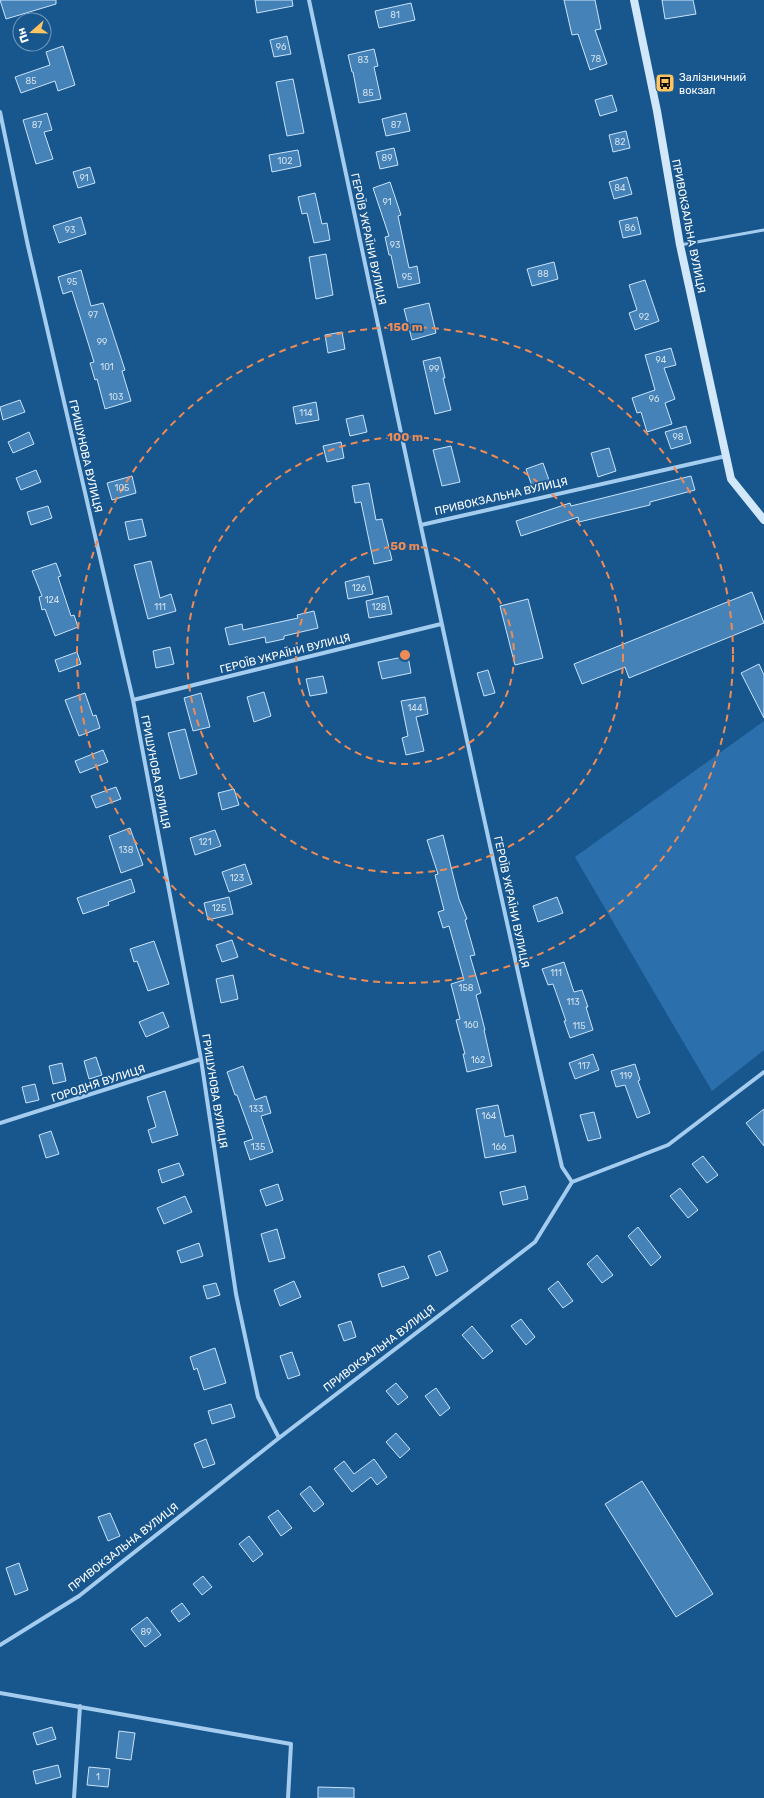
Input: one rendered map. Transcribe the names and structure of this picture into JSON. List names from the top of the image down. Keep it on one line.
{"streets":{"street":["ПРИВОКЗАЛЬНА ВУЛИЦЯ","ГЕРОЇВ УКРАЇНИ ВУЛИЦЯ","ГРИШУНОВА ВУЛИЦЯ","ГОРОДНЯ ВУЛИЦЯ"]},"crossings":[["ПРИВОКЗАЛЬНА ВУЛИЦЯ","ГЕРОЇВ УКРАЇНИ ВУЛИЦЯ"],["ПРИВОКЗАЛЬНА ВУЛИЦЯ","ГРИШУНОВА ВУЛИЦЯ"],["ГЕРОЇВ УКРАЇНИ ВУЛИЦЯ","ГРИШУНОВА ВУЛИЦЯ"],["ГРИШУНОВА ВУЛИЦЯ","ГОРОДНЯ ВУЛИЦЯ"]],"places":{"bus stop":["Залізничний вокзал"]},"house_numbers":["81","96","78","83","85","85","87","87","82","89","102","91","84","91","86","93","93","88","95","95","97","92","99","94","101","99","103","96","114","98","105","126","124","111","128","144","121","138","123","125","111","158","113","160","115","162","117","119","133","164","135","166","89","1"],"north":"left","rings":["150 m","100 m","50 m"]}
